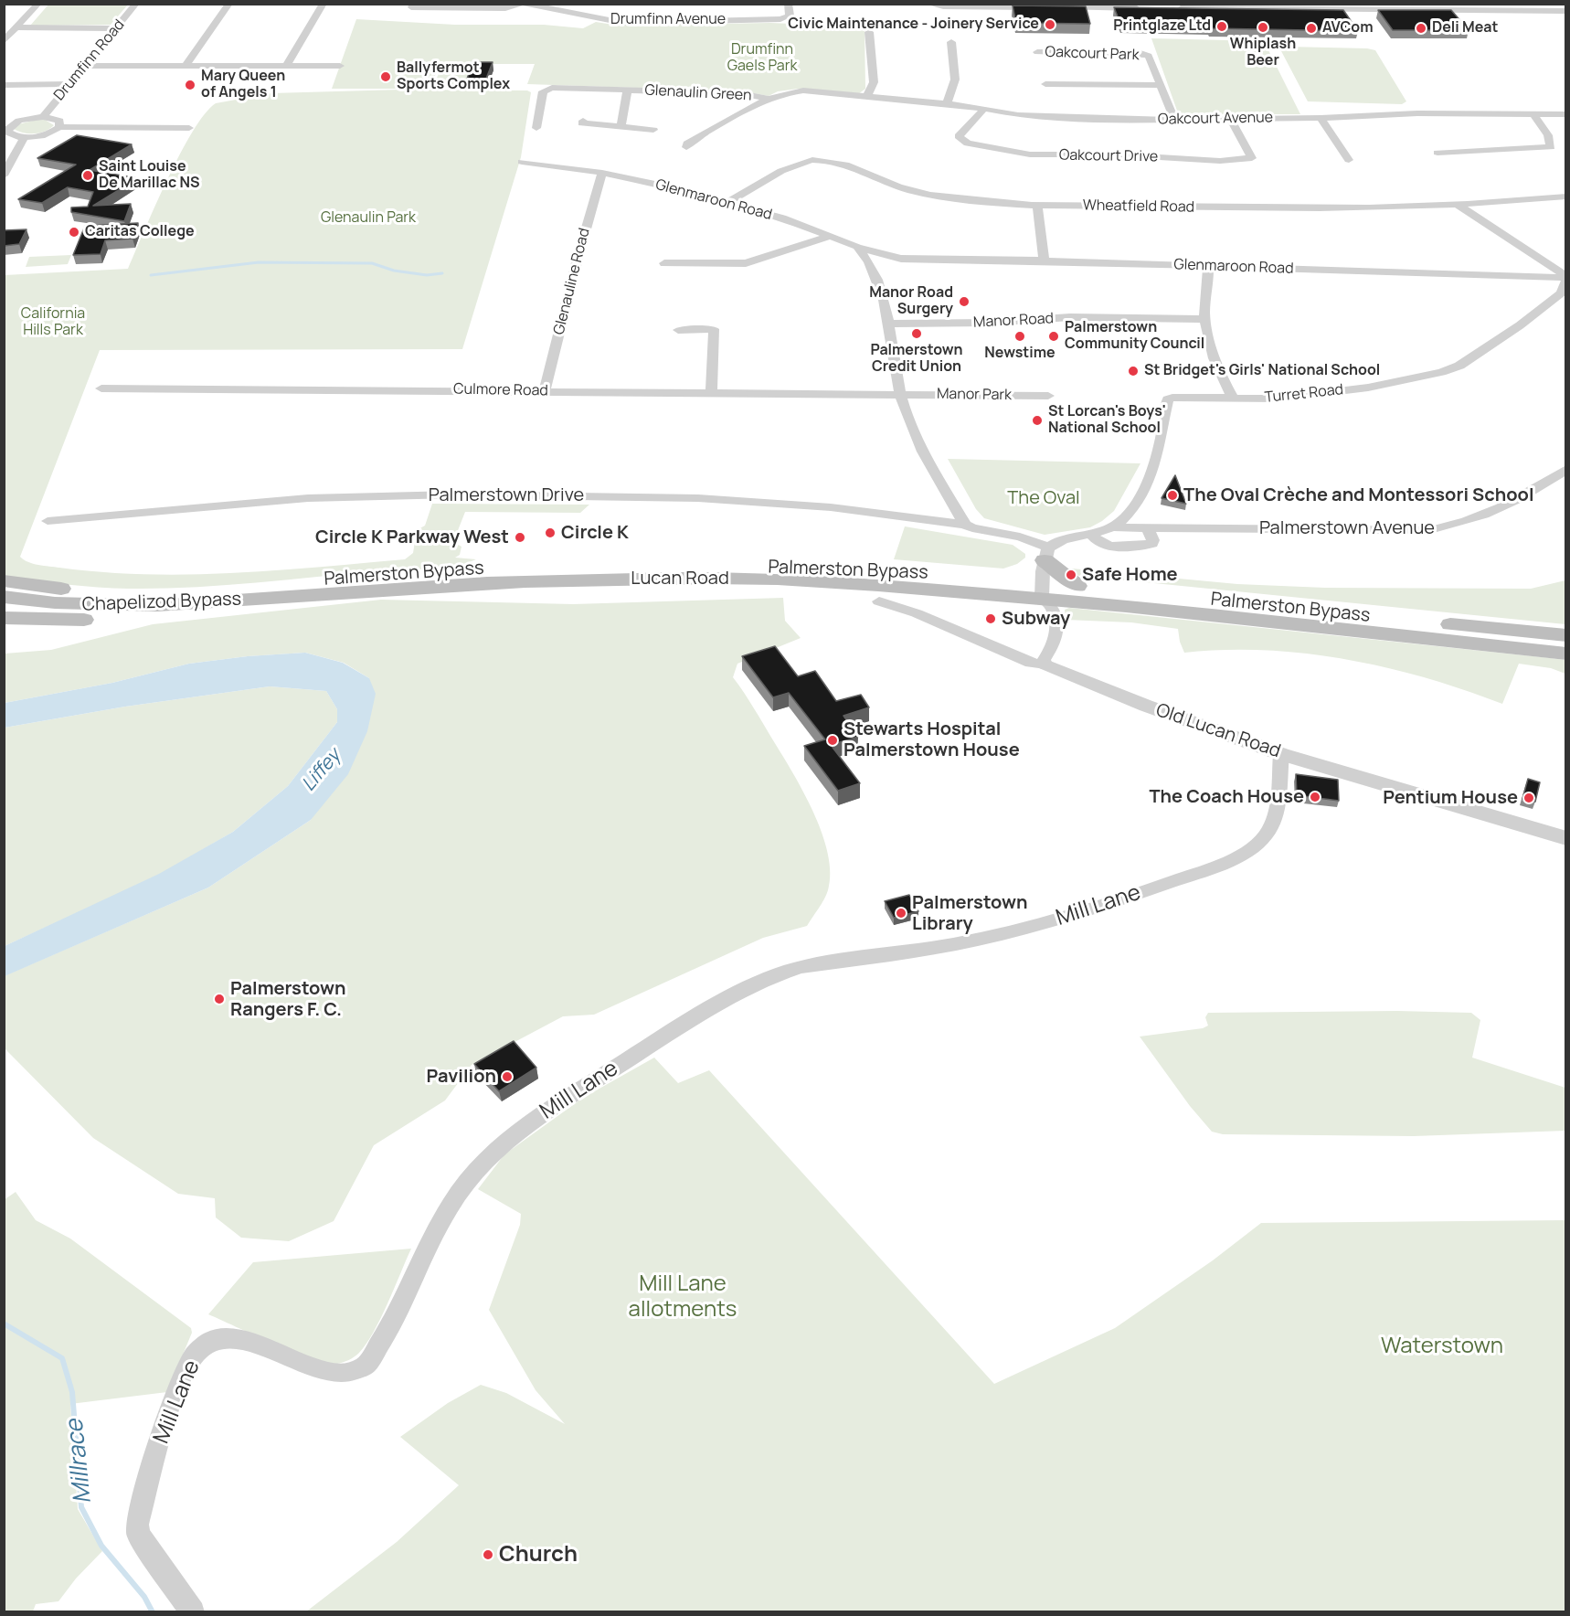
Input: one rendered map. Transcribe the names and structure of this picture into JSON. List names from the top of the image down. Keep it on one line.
{"streets":{"main road":["Palmerston Bypass","Lucan Road","Chapelizod Bypass"],"street":["Drumfinn Avenue","Oakcourt Park","Drumfinn Road","Glenaulin Green","Oakcourt Avenue","Oakcourt Drive","Glenmaroon Road","Wheatfield Road","Glenauline Road","Manor Road","Culmore Road","Turret Road","Manor Park","Palmerstown Drive","Palmerstown Avenue","Old Lucan Road","Mill Lane"]},"crossings":[["Oakcourt Park","Oakcourt Avenue"],["Glenaulin Green","Oakcourt Avenue"],["Oakcourt Avenue","Oakcourt Drive"],["Glenmaroon Road","Wheatfield Road"],["Glenmaroon Road","Glenauline Road"],["Glenmaroon Road","Turret Road"],["Glenauline Road","Culmore Road"],["Culmore Road","Manor Park"],["Turret Road","Palmerstown Avenue"],["Palmerston Bypass","Lucan Road"],["Palmerston Bypass","Chapelizod Bypass"],["Lucan Road","Chapelizod Bypass"],["Old Lucan Road","Mill Lane"]],"water":["Liffey","Millrace"],"parks":["Drumfinn Gaels Park","Glenaulin Park","California Hills Park","The Oval","Mill Lane allotments","Waterstown"],"places":["Civic Maintenance - Joinery Service","Printglaze Ltd","Whiplash Beer","AVCom","Deli Meat","Ballyfermot Sports Complex","Mary Queen of Angels 1","Saint Louise De Marillac NS","Caritas College","Manor Road Surgery","Palmerstown Credit Union","Newstime","Palmerstown Community Council","St Bridget's Girls' National School","St Lorcan's Boys' National School","The Oval Crèche and Montessori School","Circle K","Circle K Parkway West","Safe Home","Subway","Stewarts Hospital Palmerstown House","The Coach House","Pentium House","Palmerstown Library","Palmerstown Rangers F. C.","Pavilion","Church"]}
